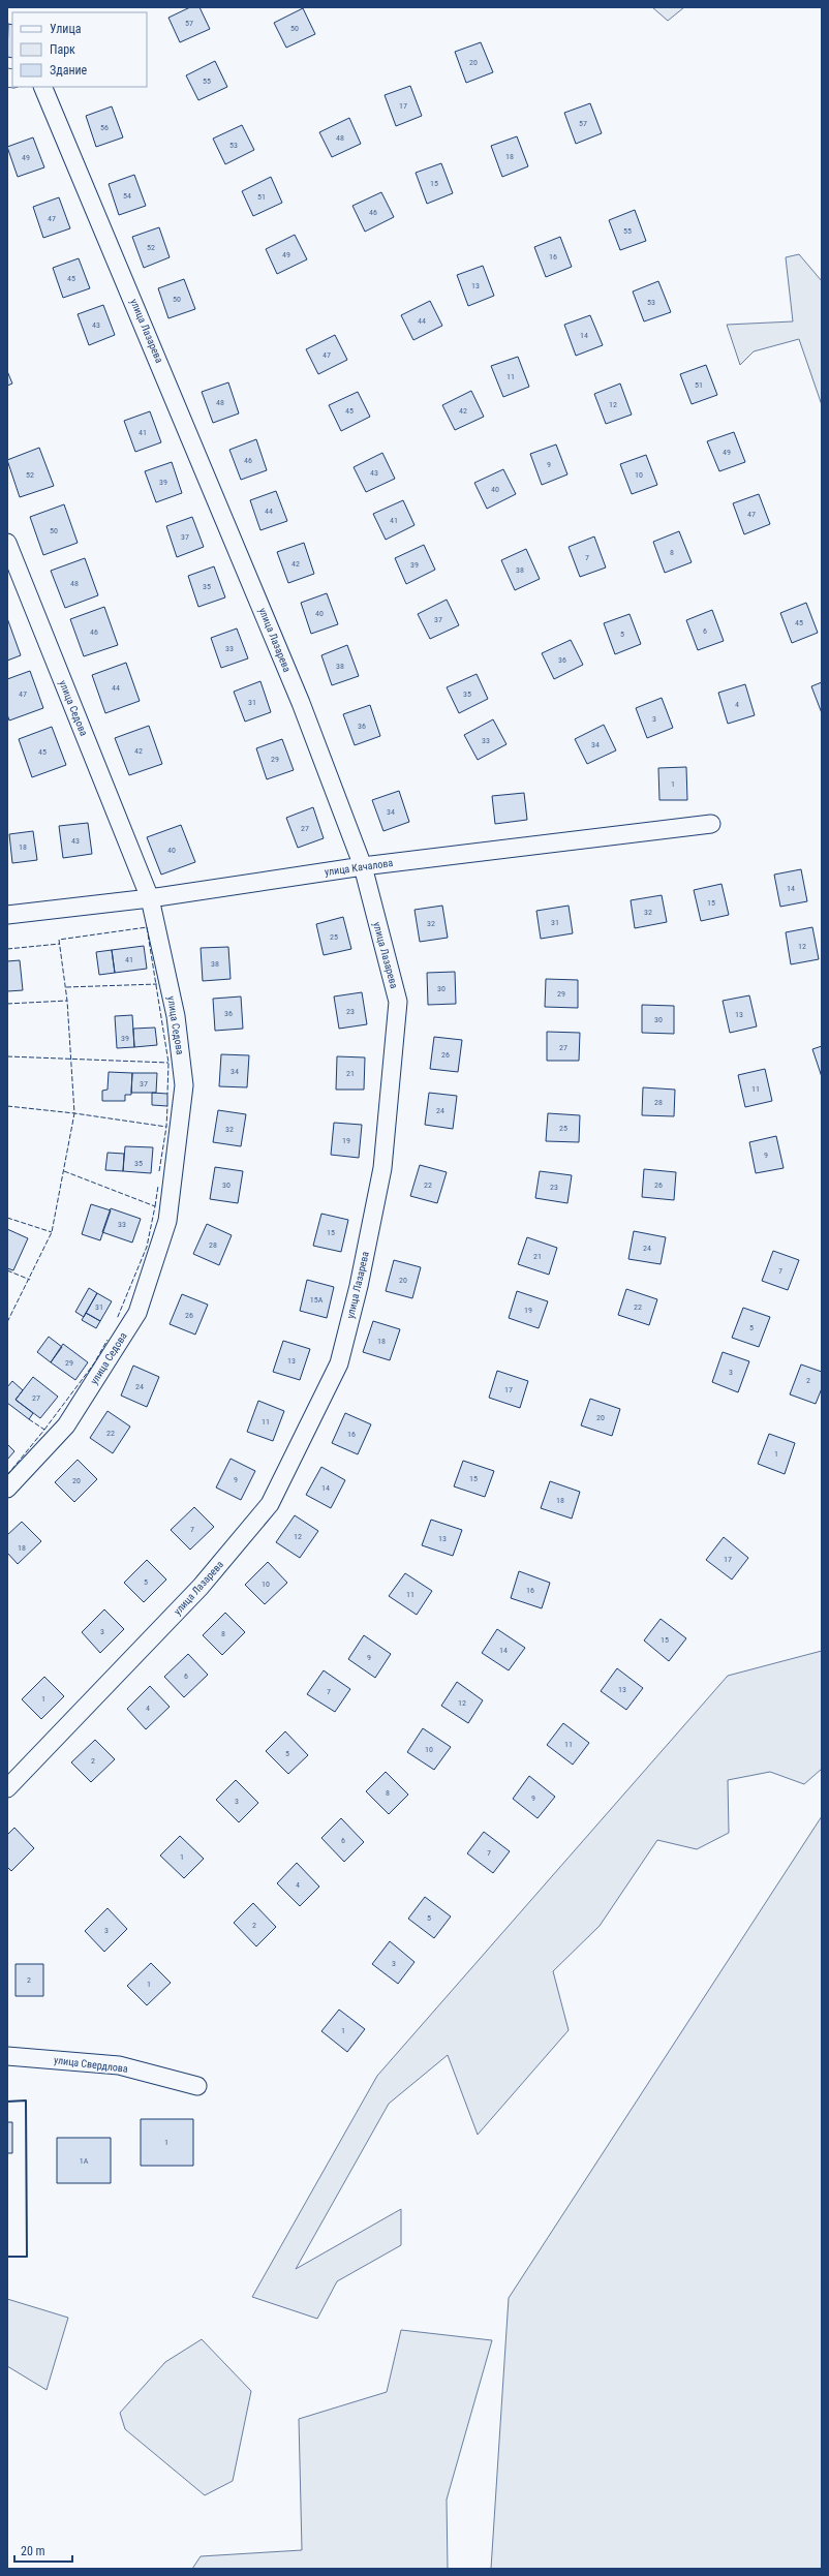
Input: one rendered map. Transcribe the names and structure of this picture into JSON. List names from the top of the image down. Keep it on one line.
{"streets":{"street":["улица Лазарева","улица Седова","улица Качалова","улица Свердлова"]},"crossings":[["улица Лазарева","улица Качалова"],["улица Седова","улица Качалова"]],"house_numbers":["57","50","20","55","17","57","56","48","53","18","49","15","54","51","46","47","55","52","49","16","45","13","50","53","44","43","14","47","11","51","48","12","45","42","41","49","46","9","43","52","10","39","40","44","47","41","50","37","8","7","42","39","38","48","35","40","37","45","6","46","5","33","36","38","44","47","35","31","4","3","36","33","34","42","45","29","1","34","27","43","18","40","14","15","32","31","32","25","12","41","38","30","29","23","36","13","30","39","27","26","34","21","37","11","28","24","25","32","19","9","35","30","22","26","23","33","15","28","24","21","7","20","15А","31","22","19","26","5","18","13","29","3","2","24","17","27","20","11","22","16","1","15","9","20","14","18","7","12","13","18","17","5","10","16","11","3","8","15","14","9","6","13","7","1","12","4","11","10","5","2","8","9","3","6","7","1","4","5","2","3","3","2","1","1","1","1А"],"legend":["Улица","Парк","Здание"],"scale_bar":"20 m"}
